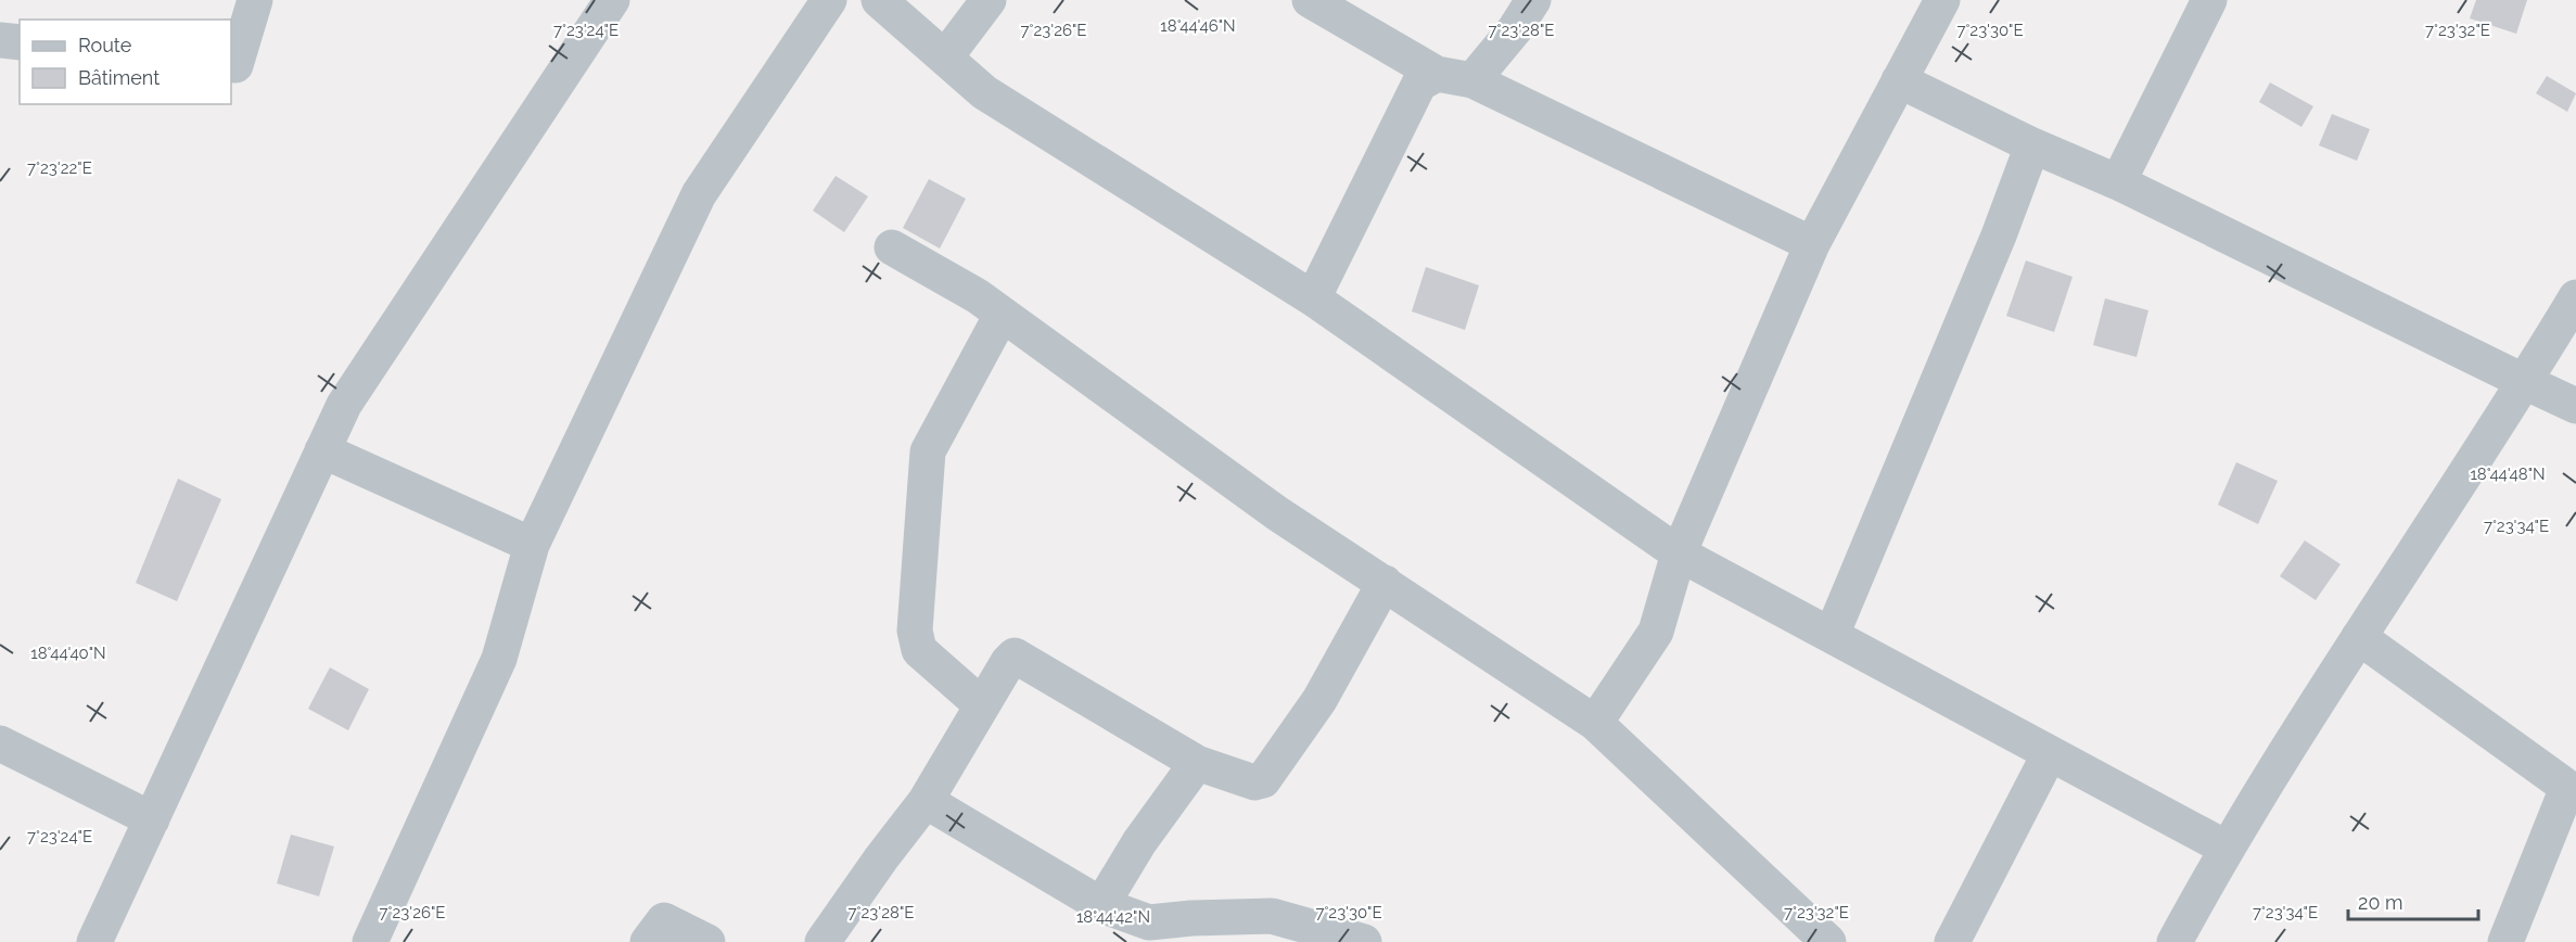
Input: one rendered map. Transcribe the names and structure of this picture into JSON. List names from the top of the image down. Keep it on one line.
{"legend":["Route","Bâtiment"],"scale_bar":"20 m","coordinates":["18°44'46\"N","7°23'24\"E","7°23'26\"E","7°23'28\"E","7°23'30\"E","7°23'32\"E","7°23'22\"E","18°44'48\"N","7°23'34\"E","18°44'40\"N","18°44'42\"N"]}
